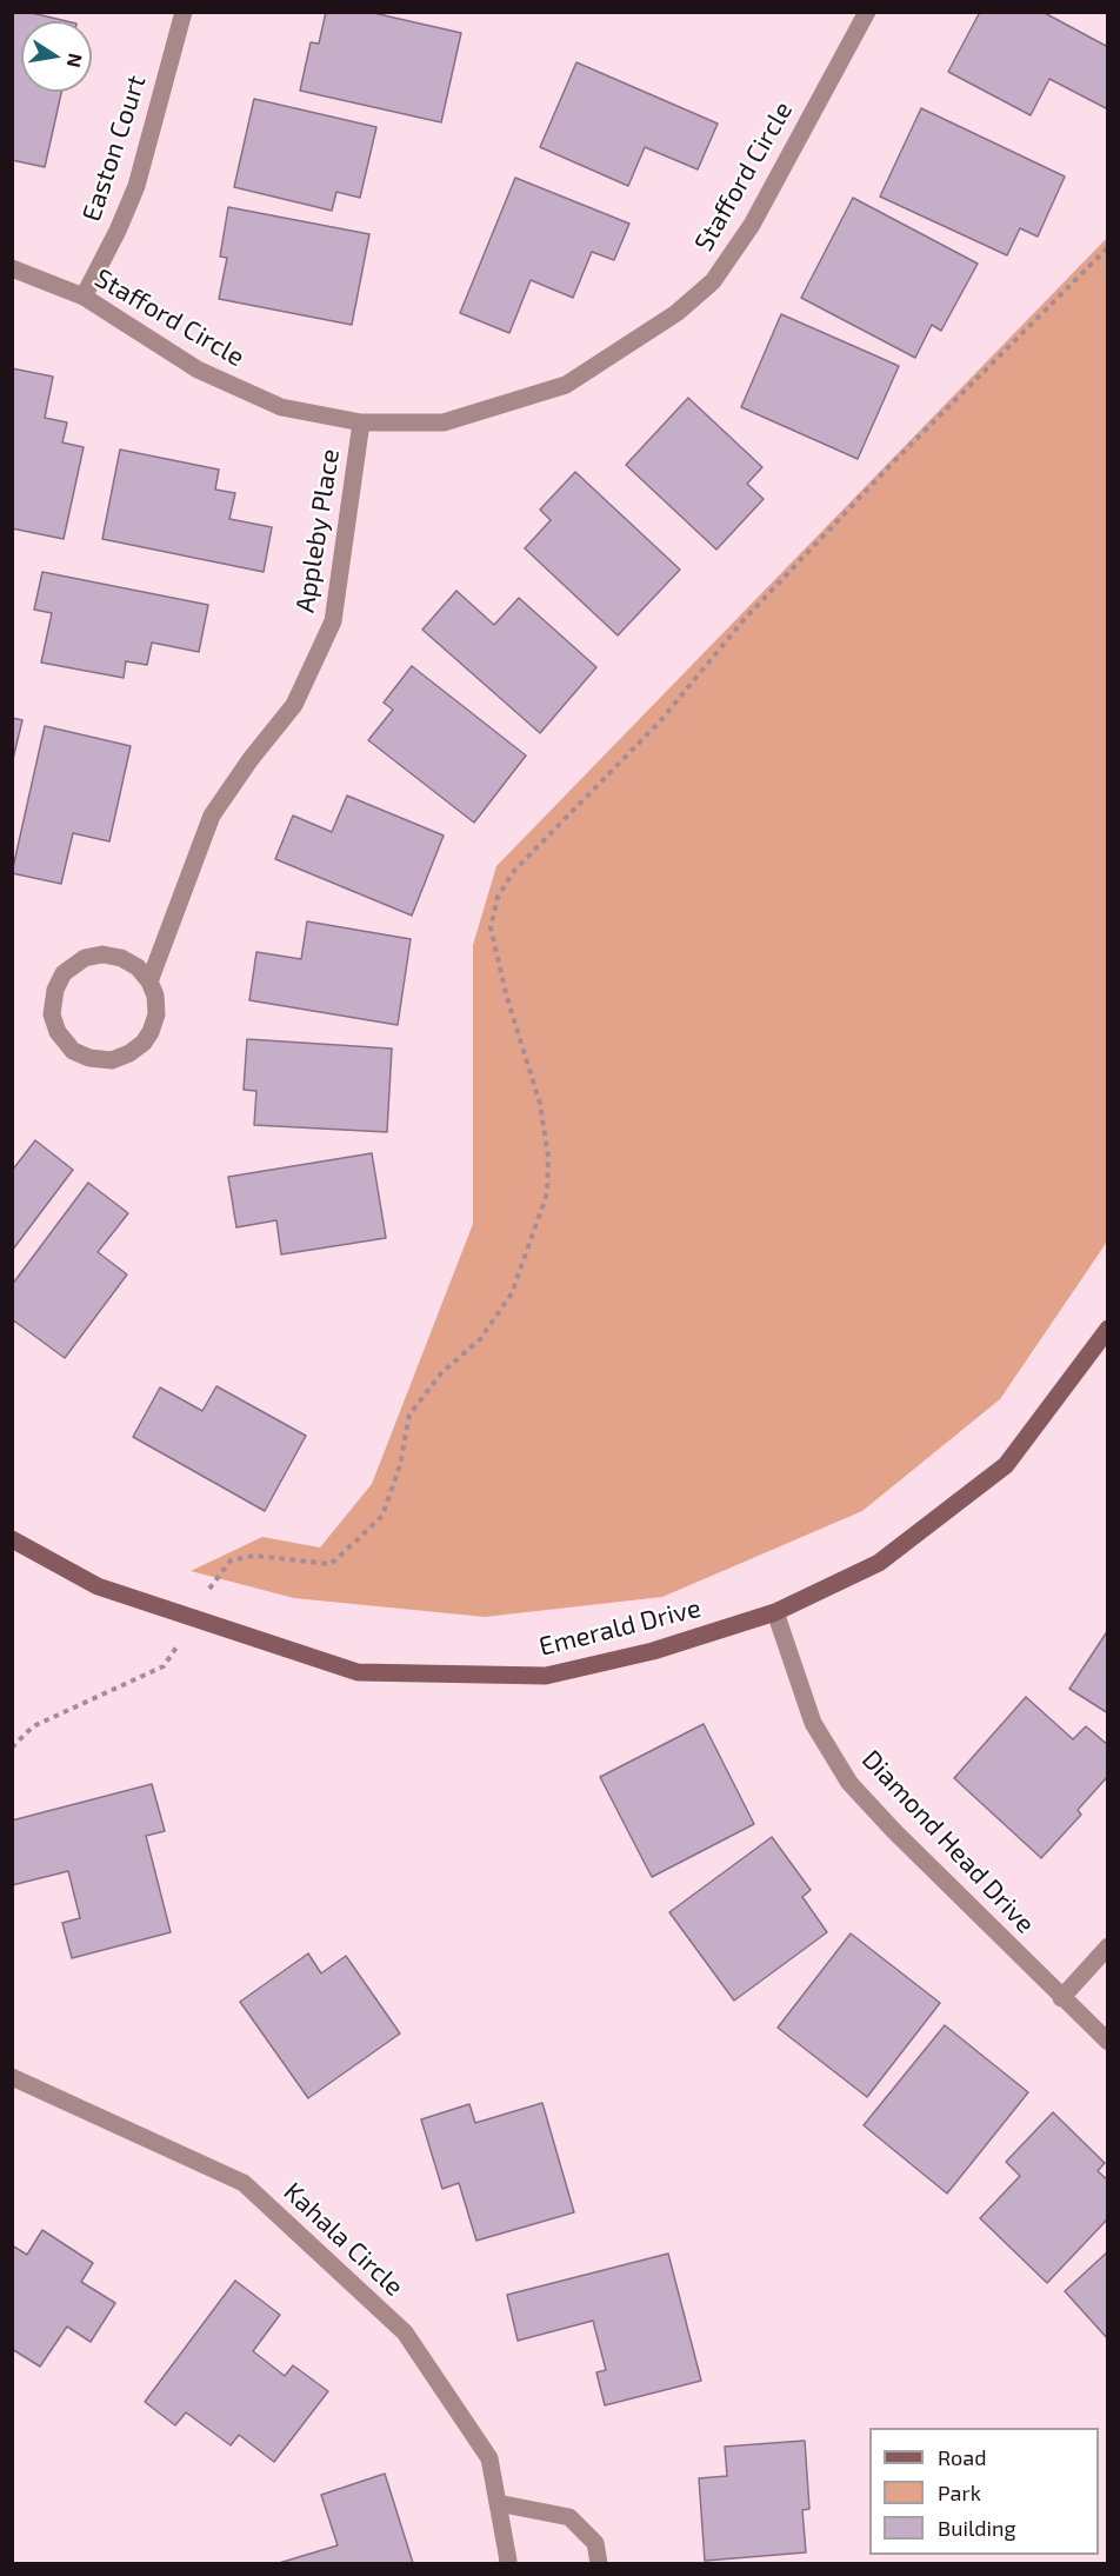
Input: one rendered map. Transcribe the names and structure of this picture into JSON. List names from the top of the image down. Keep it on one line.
{"streets":{"street":["Easton Court","Stafford Circle","Appleby Place","Emerald Drive","Diamond Head Drive","Kahala Circle"]},"crossings":[["Easton Court","Stafford Circle"],["Stafford Circle","Appleby Place"],["Emerald Drive","Diamond Head Drive"]],"legend":["Road","Park","Building"],"north":"right"}
